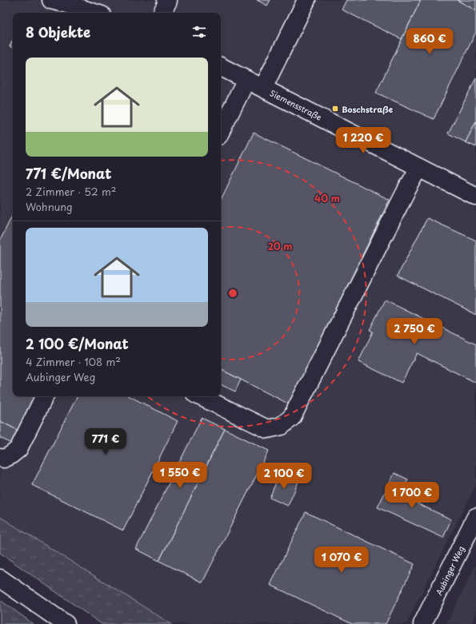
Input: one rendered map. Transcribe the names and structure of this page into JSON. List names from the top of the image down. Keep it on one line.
{"streets":{"street":["Siemensstraße","Aubinger Weg"]},"places":{"transit":["Boschstraße"]},"page":{"heading":"8 Objekte","price":["860 €","1 220 €","2 750 €","771 €","1 550 €","2 100 €","1 700 €","1 070 €"],"list":[{"name":"771 €/Monat","note":"2 Zimmer · 52 m² · Wohnung"},{"name":"2 100 €/Monat","note":"4 Zimmer · 108 m² · Aubinger Weg"}]},"rings":["40 m","20 m"]}
